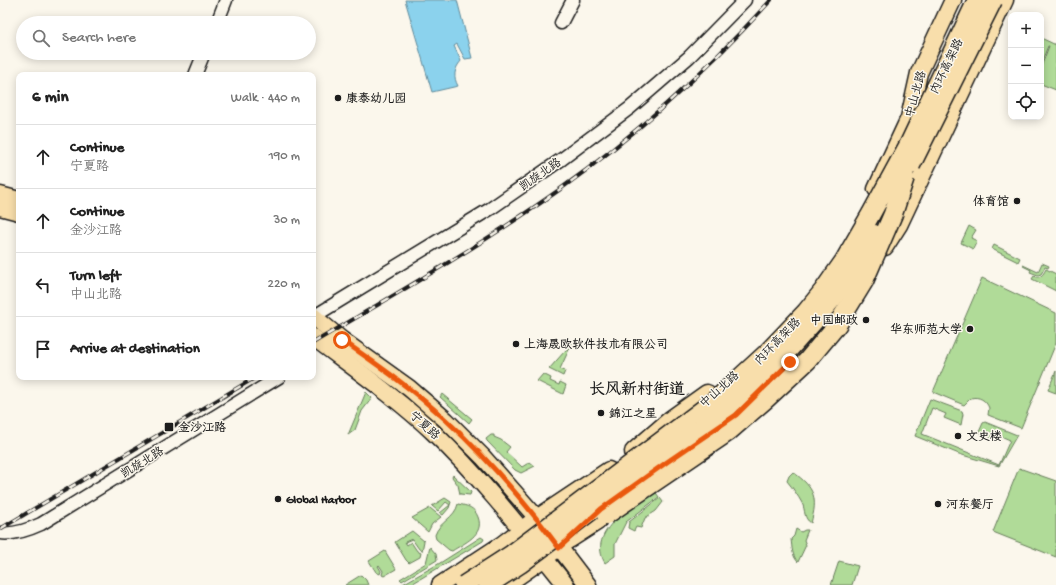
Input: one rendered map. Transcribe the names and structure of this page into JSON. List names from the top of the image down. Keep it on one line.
{"streets":{"highway":["内环高架路"],"main road":["中山北路","宁夏路"],"street":["凯旋北路"]},"crossings":[["中山北路","宁夏路"]],"districts":["长风新村街道"],"places":{"other":["康泰幼儿园","体育馆","中国邮政","华东师范大学","上海晟欧软件技术有限公司","錦江之星","文史楼","Global Harbor","河东餐厅"],"transit":["金沙江路"]},"page":{"map_buttons":["+","−"],"search":"Search here","heading":["6 min","Walk · 440 m"],"list":[["Continue","宁夏路","190 m"],["Continue","金沙江路","30 m"],["Turn left","中山北路","220 m"],"Arrive at destination"]}}
